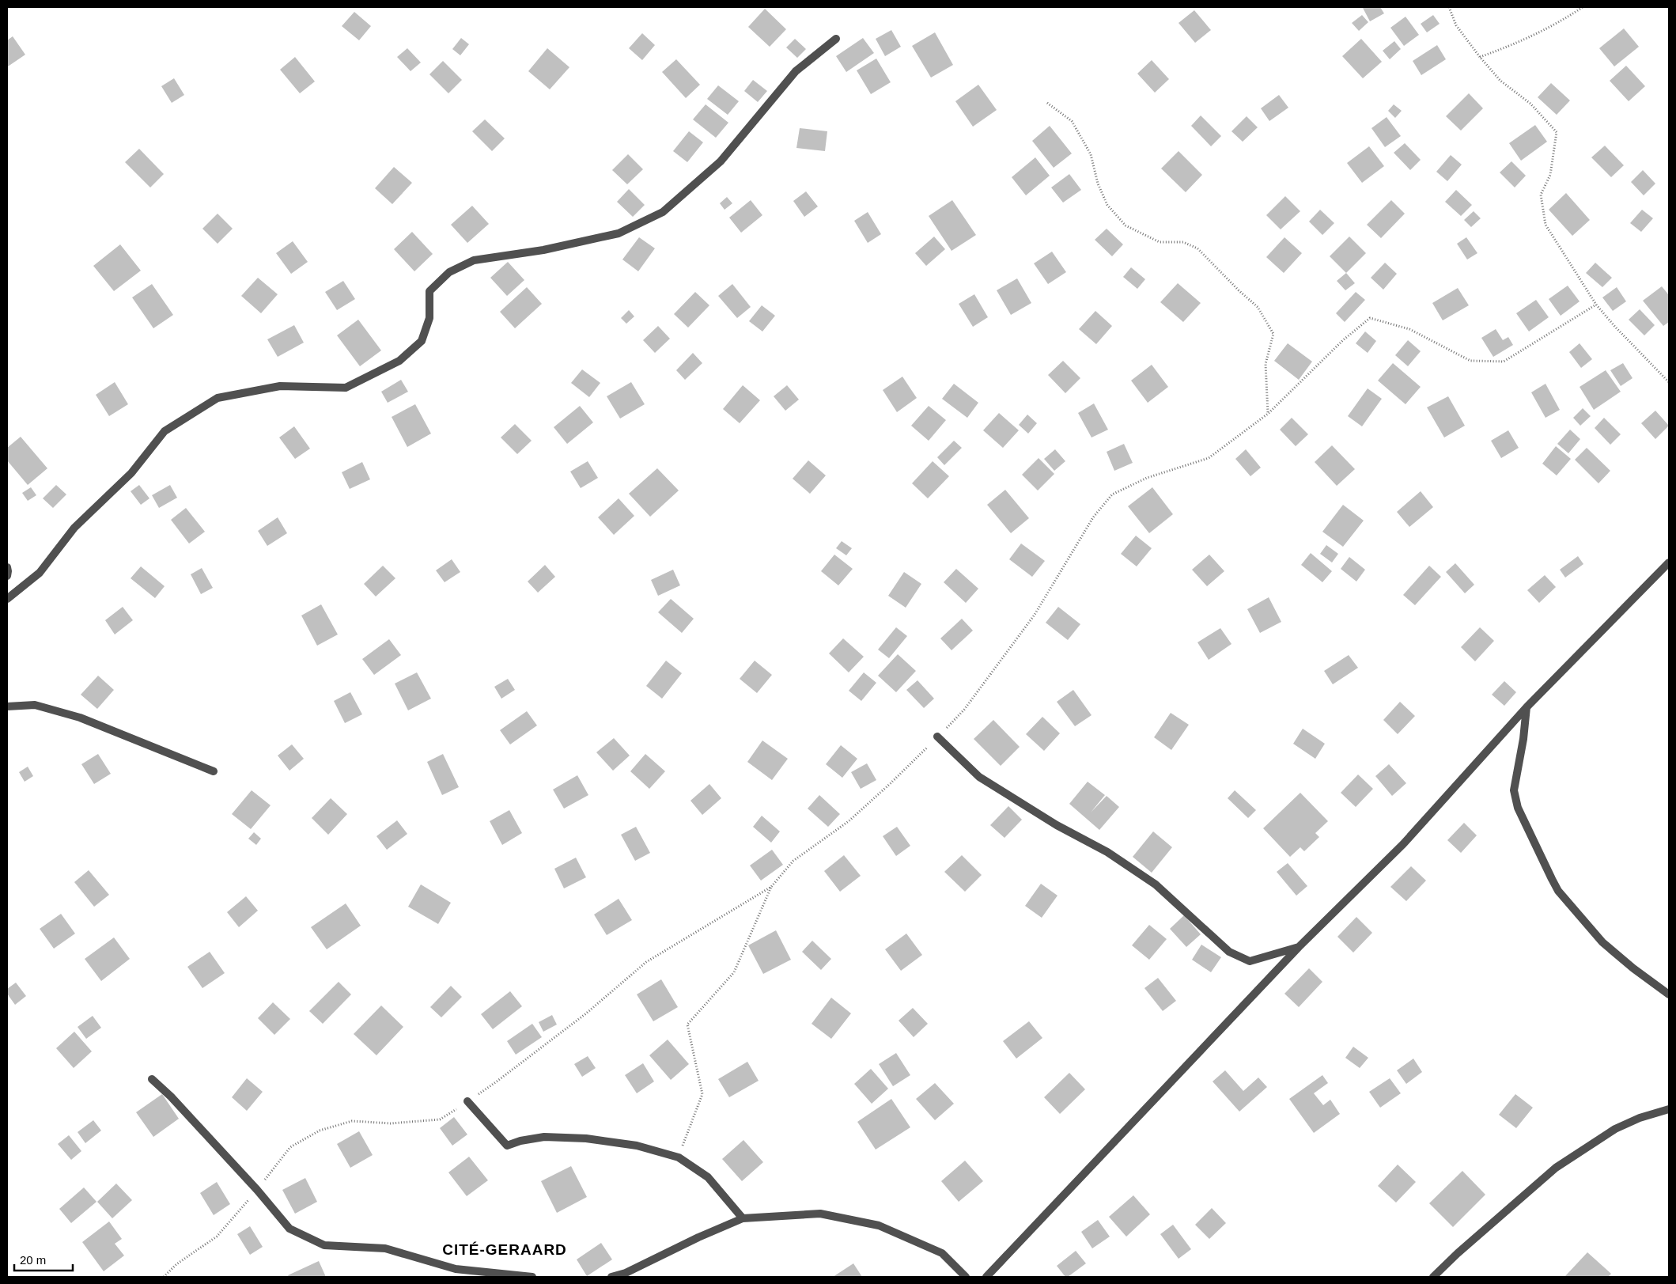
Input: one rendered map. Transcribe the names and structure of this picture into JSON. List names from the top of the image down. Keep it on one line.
{"districts":["CITÉ-GERAARD"],"scale_bar":"20 m"}
